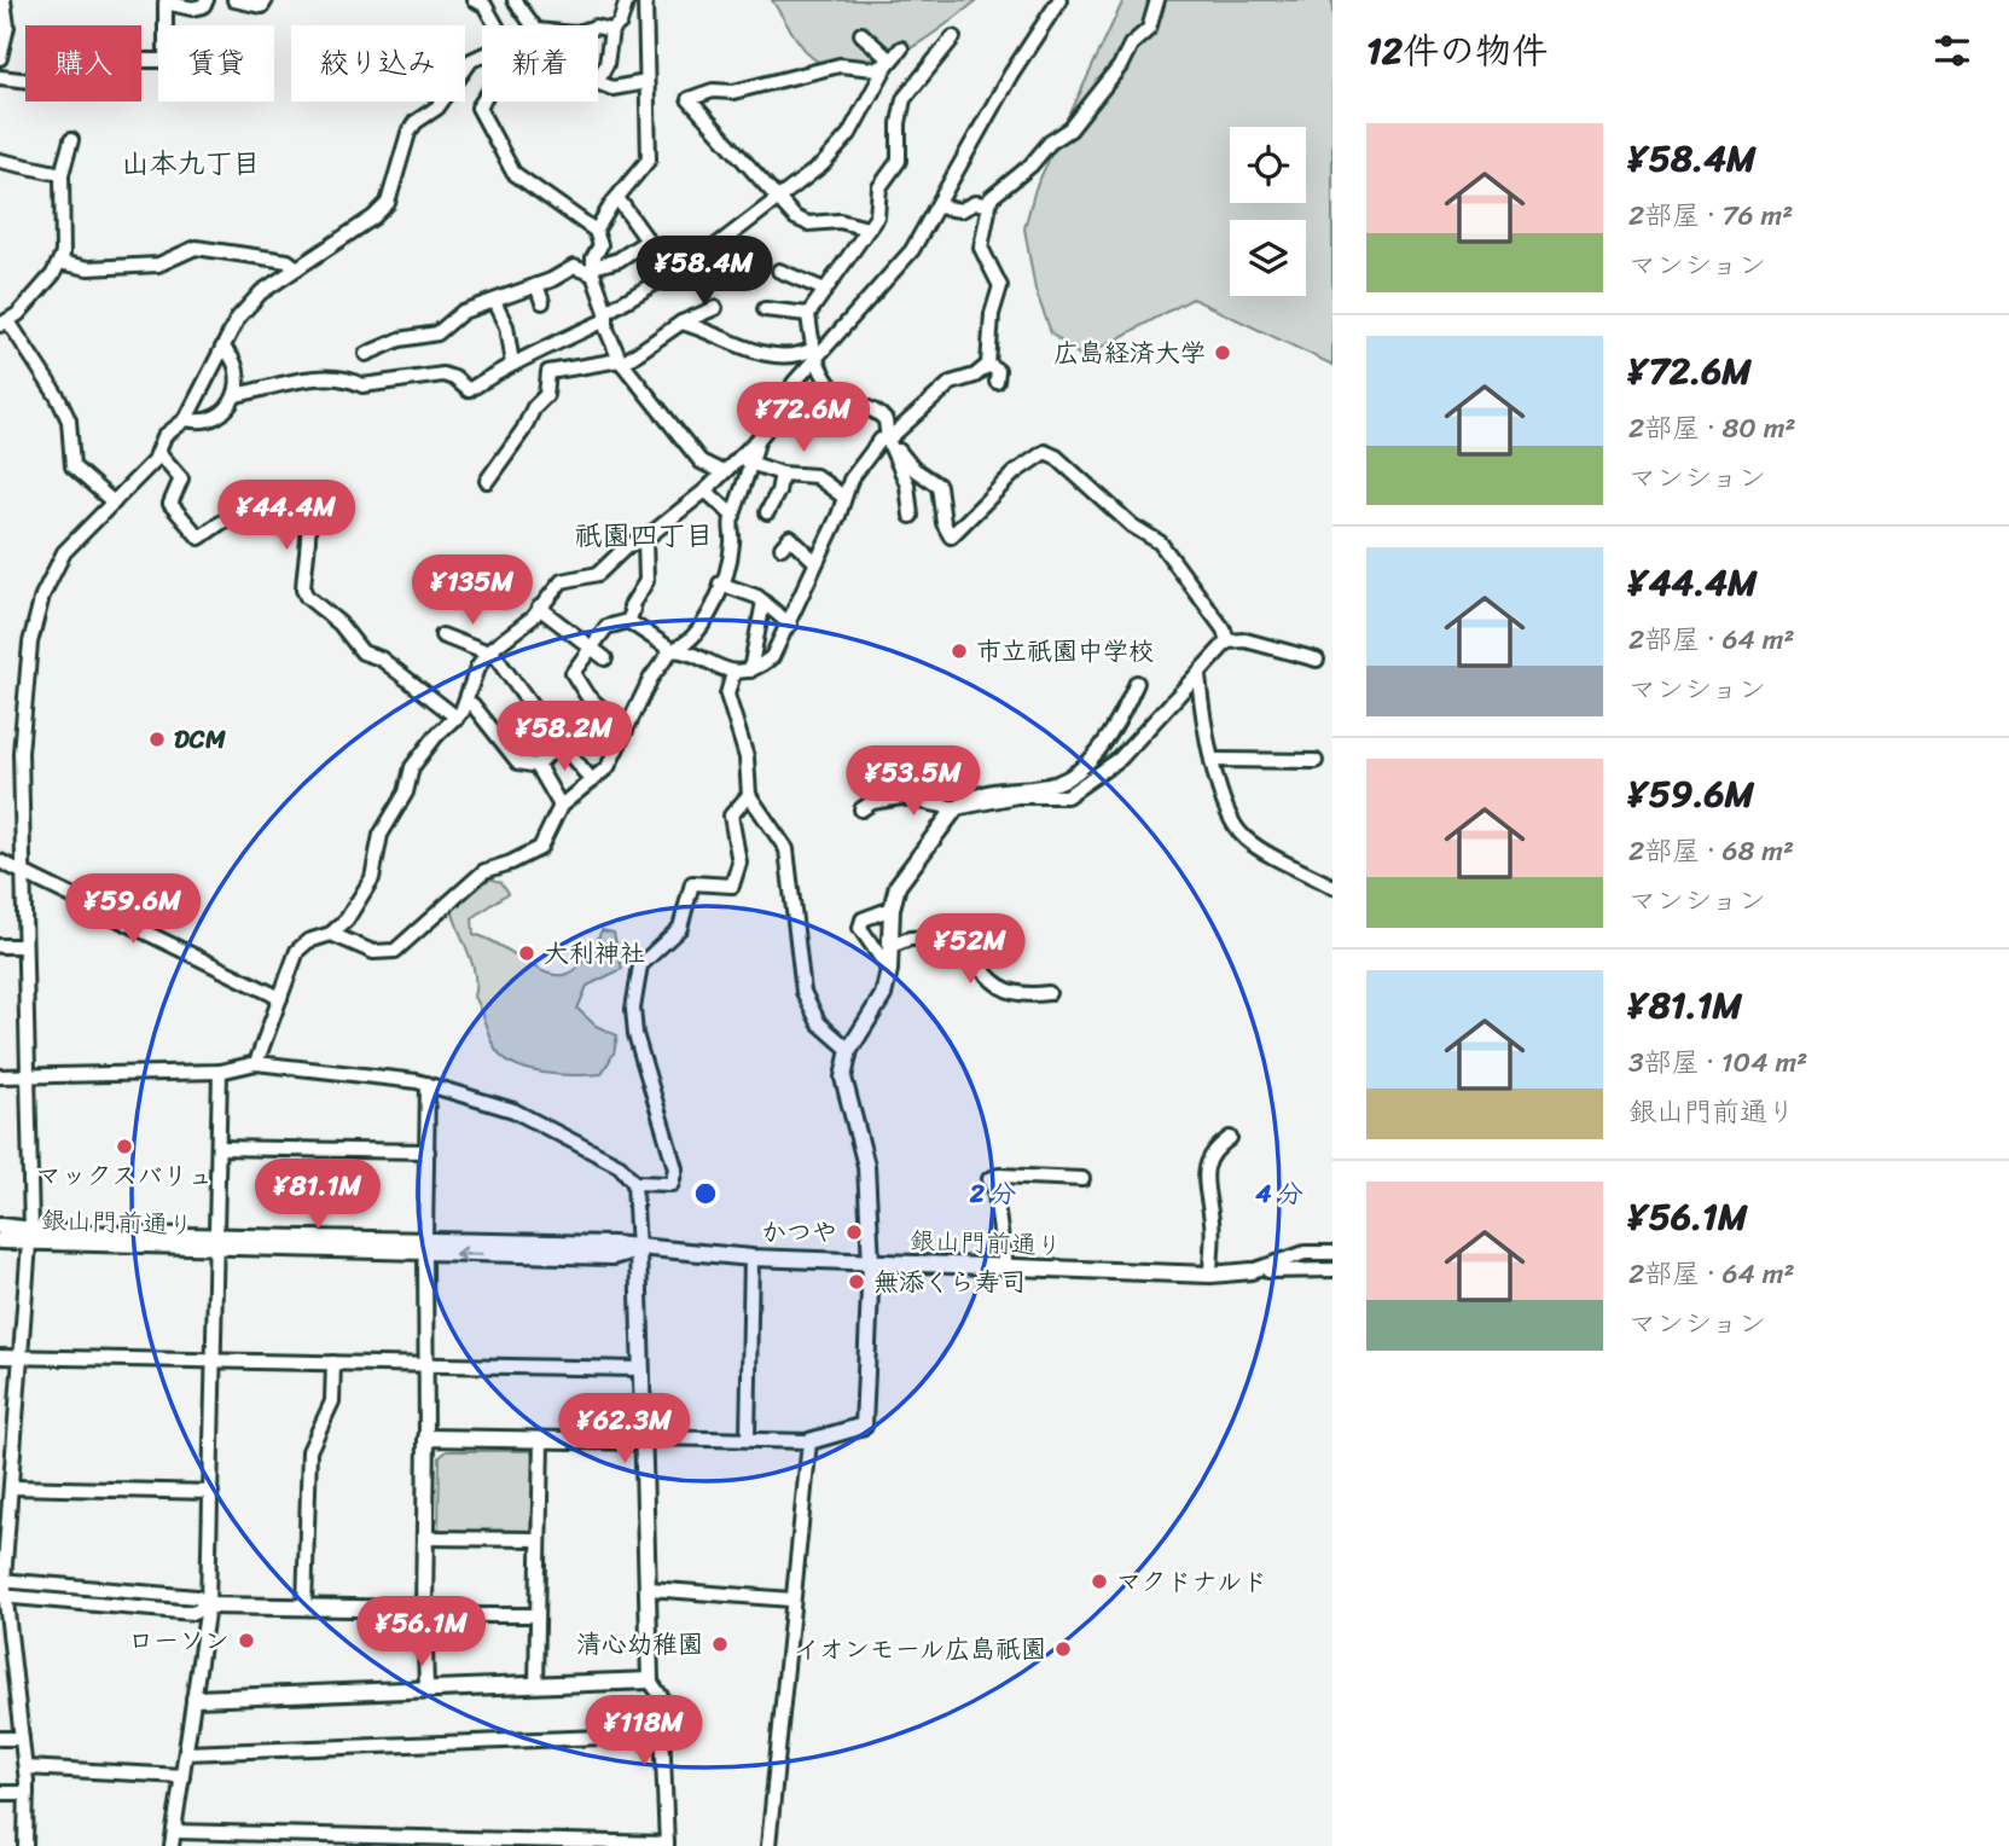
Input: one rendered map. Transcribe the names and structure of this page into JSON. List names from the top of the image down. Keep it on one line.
{"streets":{"street":["銀山門前通り"]},"districts":["山本九丁目","祇園四丁目"],"places":["広島経済大学","市立祇園中学校","DCM","大利神社","マックスバリュ","かつや","無添くら寿司","マクドナルド","ローソン","清心幼稚園","イオンモール広島祇園"],"page":{"heading":"12件の物件","chip":["購入","賃貸","絞り込み","新着"],"list":[{"name":"¥58.4M","note":"2部屋 · 76 m² · マンション"},{"name":"¥72.6M","note":"2部屋 · 80 m² · マンション"},{"name":"¥44.4M","note":"2部屋 · 64 m² · マンション"},{"name":"¥59.6M","note":"2部屋 · 68 m² · マンション"},{"name":"¥81.1M","note":"3部屋 · 104 m² · 銀山門前通り"},{"name":"¥56.1M","note":"2部屋 · 64 m² · マンション"}],"price":["¥58.4M","¥72.6M","¥44.4M","¥135M","¥58.2M","¥53.5M","¥59.6M","¥52M","¥81.1M","¥62.3M","¥56.1M","¥118M"]},"rings":["2 分","4 分"]}
